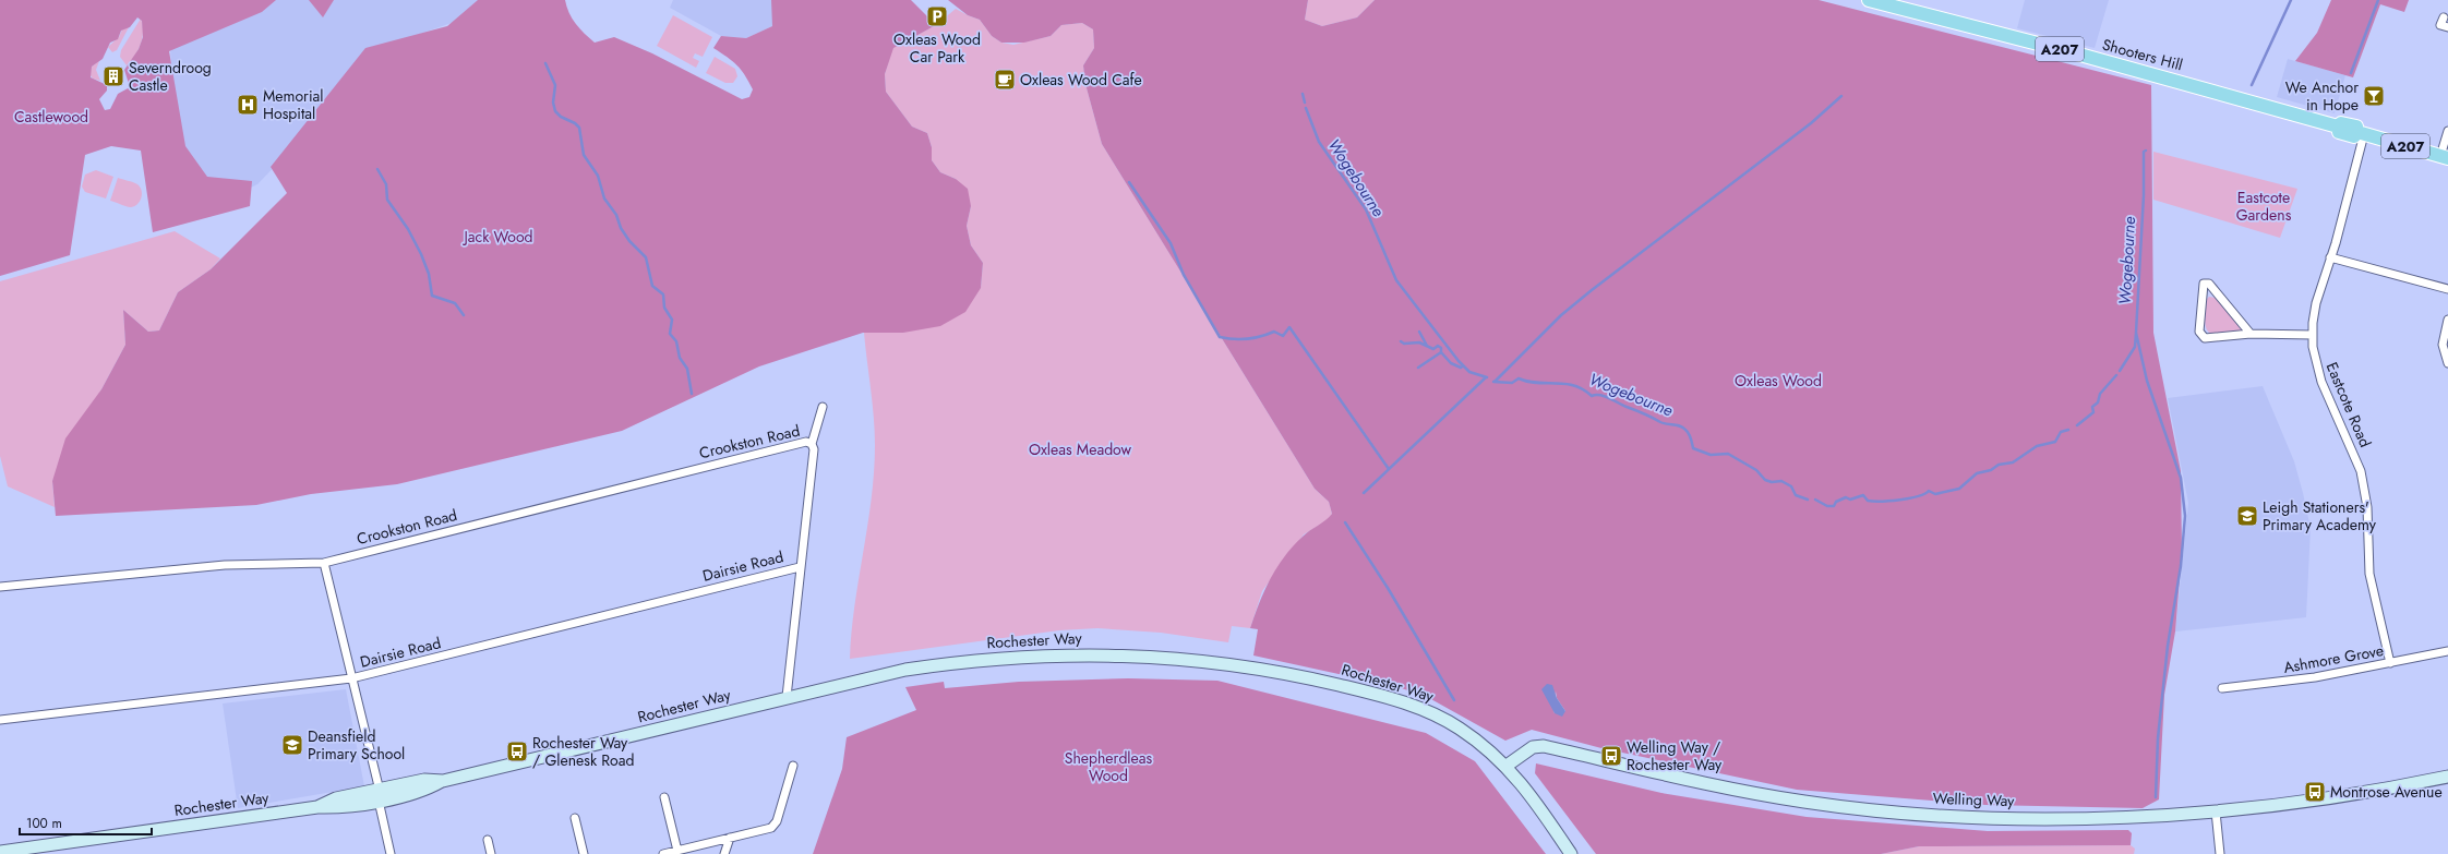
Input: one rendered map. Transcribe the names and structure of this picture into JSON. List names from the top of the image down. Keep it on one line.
{"streets":{"main road":["A207","Shooters Hill"],"street":["Eastcote Road","Crookston Road","Dairsie Road","Rochester Way","Ashmore Grove","Welling Way"]},"crossings":[["A207","Shooters Hill"],["A207","Eastcote Road"],["Shooters Hill","Eastcote Road"],["Eastcote Road","Ashmore Grove"],["Crookston Road","Dairsie Road"],["Crookston Road","Rochester Way"],["Rochester Way","Welling Way"]],"water":["Wogebourne"],"parks":["Castlewood","Eastcote Gardens","Jack Wood","Oxleas Wood","Oxleas Meadow","Shepherdleas Wood"],"places":{"parking":["Oxleas Wood Car Park"],"building":["Severndroog Castle"],"cafe":["Oxleas Wood Cafe"],"bar":["We Anchor in Hope"],"hospital":["Memorial Hospital"],"school or university":["Leigh Stationers' Primary Academy","Deansfield Primary School"],"bus stop":["Rochester Way / Glenesk Road","Welling Way / Rochester Way","Montrose Avenue"]},"scale_bar":"100 m"}
